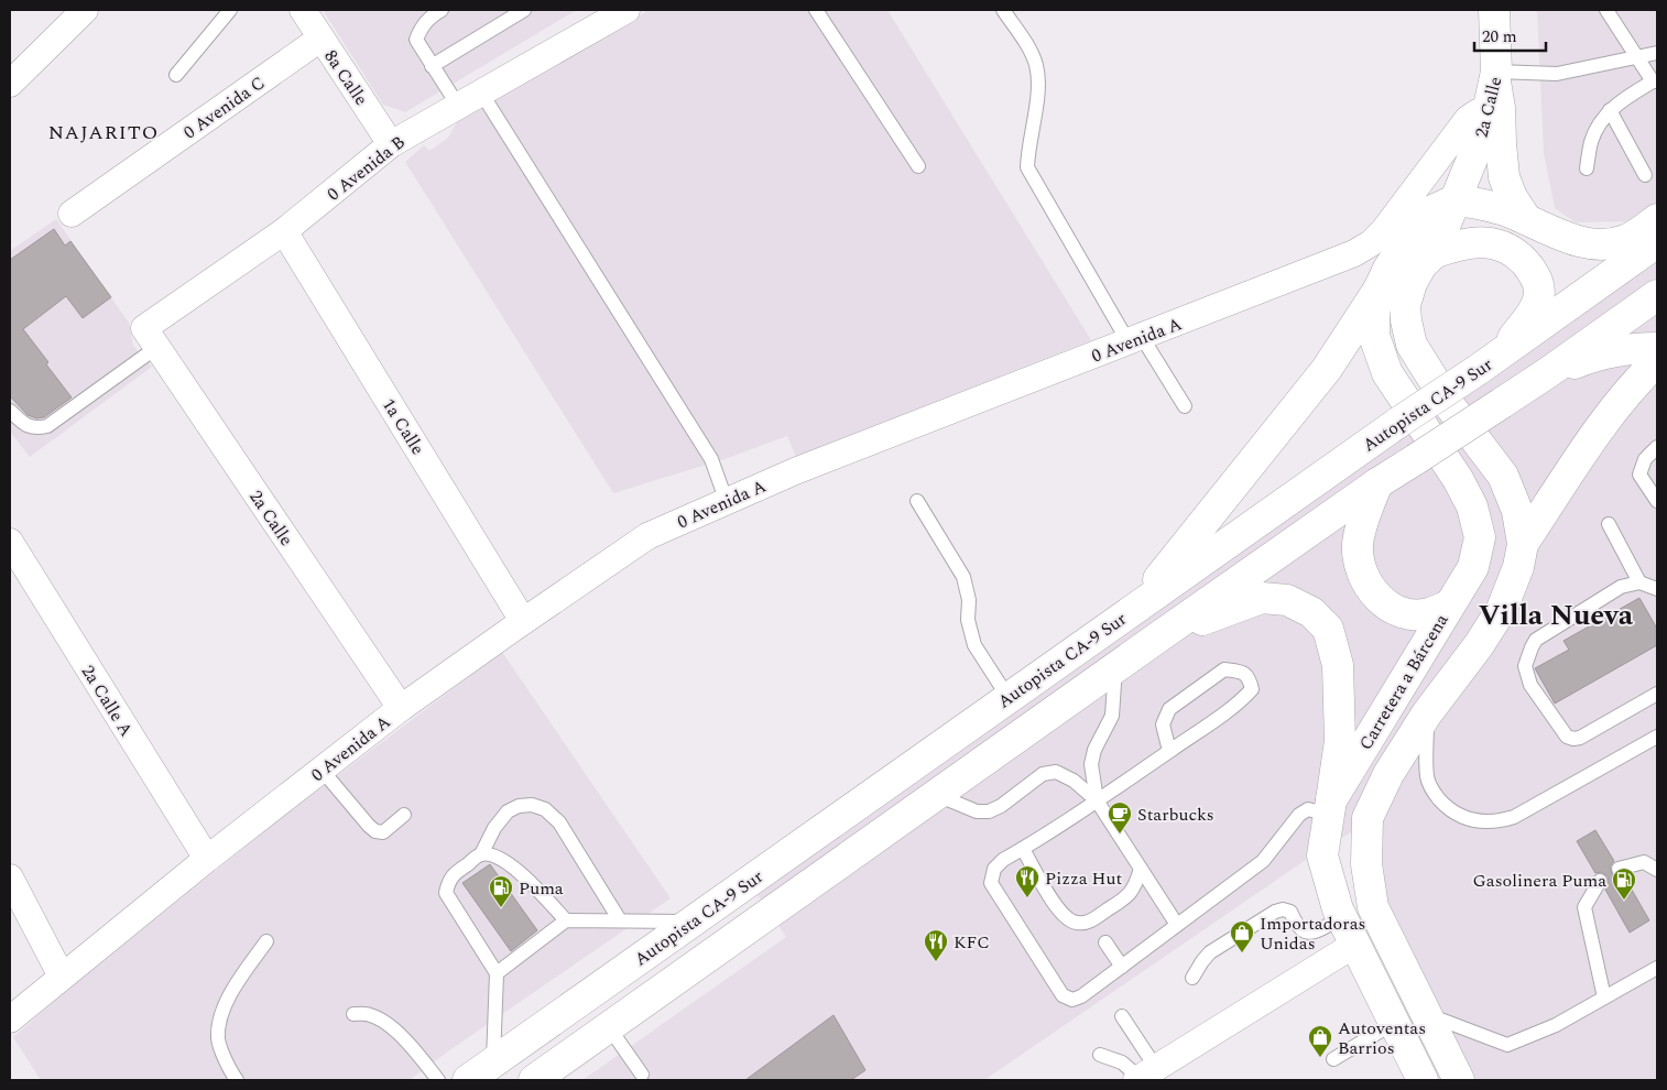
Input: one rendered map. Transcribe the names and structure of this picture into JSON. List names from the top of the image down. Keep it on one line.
{"streets":{"main road":["2a Calle","Autopista CA-9 Sur","Carretera a Bárcena"],"street":["8a Calle","0 Avenida C","0 Avenida B","0 Avenida A","1a Calle","2a Calle A"]},"crossings":[["8a Calle","0 Avenida C"],["8a Calle","0 Avenida B"],["2a Calle","0 Avenida B"],["2a Calle","0 Avenida A"],["2a Calle","Carretera a Bárcena"],["0 Avenida B","1a Calle"],["0 Avenida A","1a Calle"],["0 Avenida A","2a Calle A"]],"districts":["NAJARITO","Villa Nueva"],"places":{"cafe":["Starbucks"],"restaurant":["Pizza Hut","KFC"],"fuel station":["Gasolinera Puma","Puma"],"shop":["Importadoras Unidas","Autoventas Barrios"]},"scale_bar":"20 m"}
